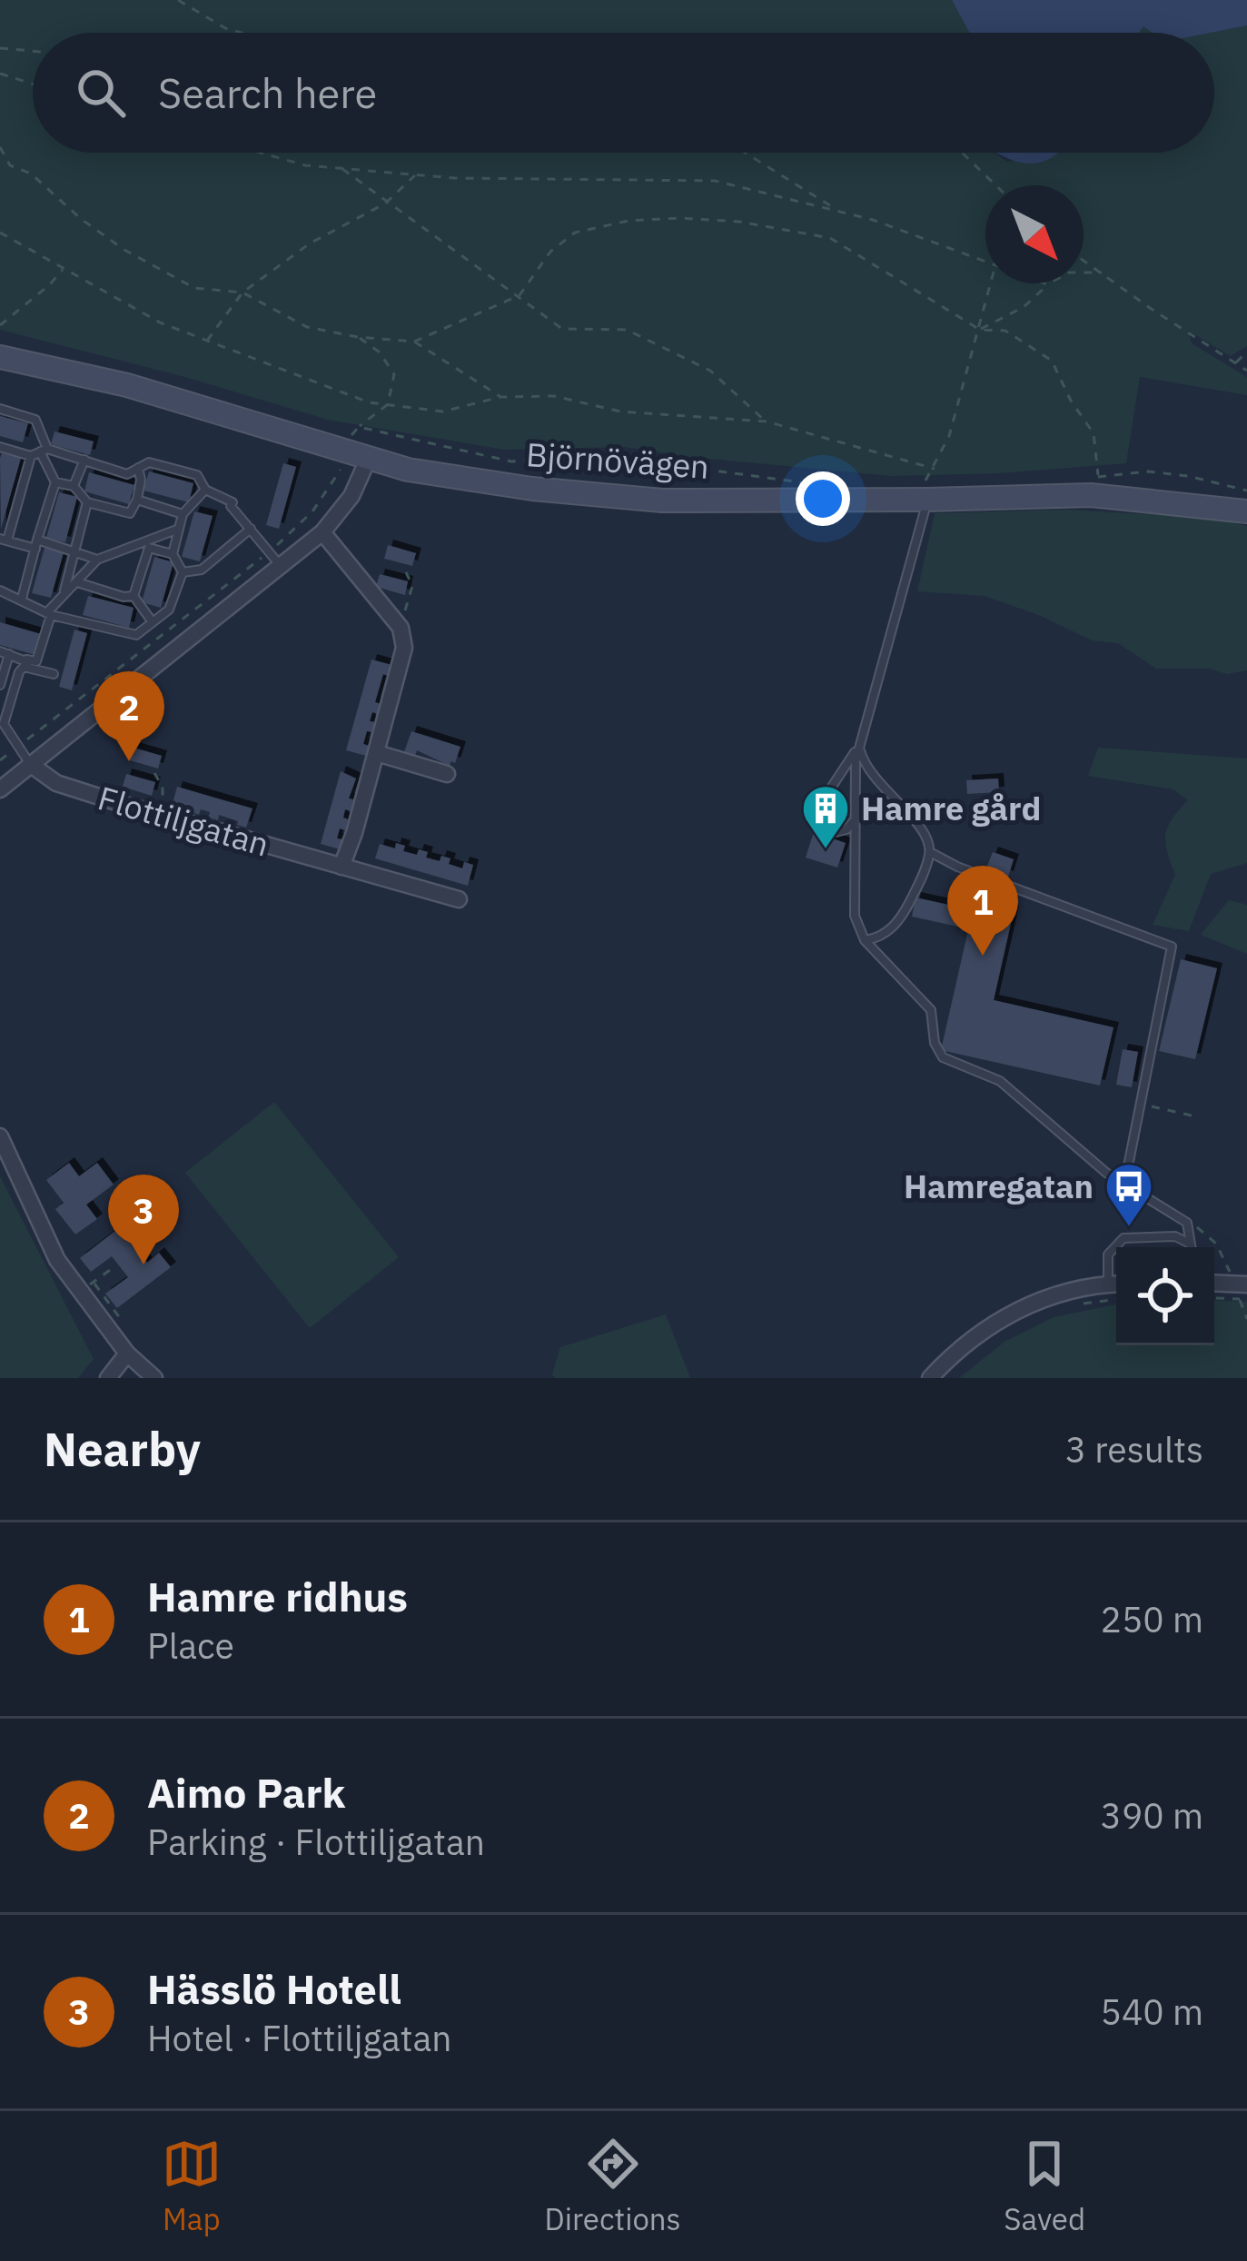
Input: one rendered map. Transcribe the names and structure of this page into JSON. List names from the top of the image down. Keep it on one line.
{"streets":{"main road":["Björnövägen"],"street":["Flottiljgatan"]},"places":{"building":["Hamre gård"],"bus stop":["Hamregatan"]},"north":"bottom right","page":{"search":"Search here","pins":["2","1","3"],"heading":["Nearby","3 results"],"list":[{"mark":"1","name":"Hamre ridhus","note":"Place","value":"250 m"},{"mark":"2","name":"Aimo Park","note":"Parking · Flottiljgatan","value":"390 m"},{"mark":"3","name":"Hässlö Hotell","note":"Hotel · Flottiljgatan","value":"540 m"}],"nav":["Map","Directions","Saved"]}}
